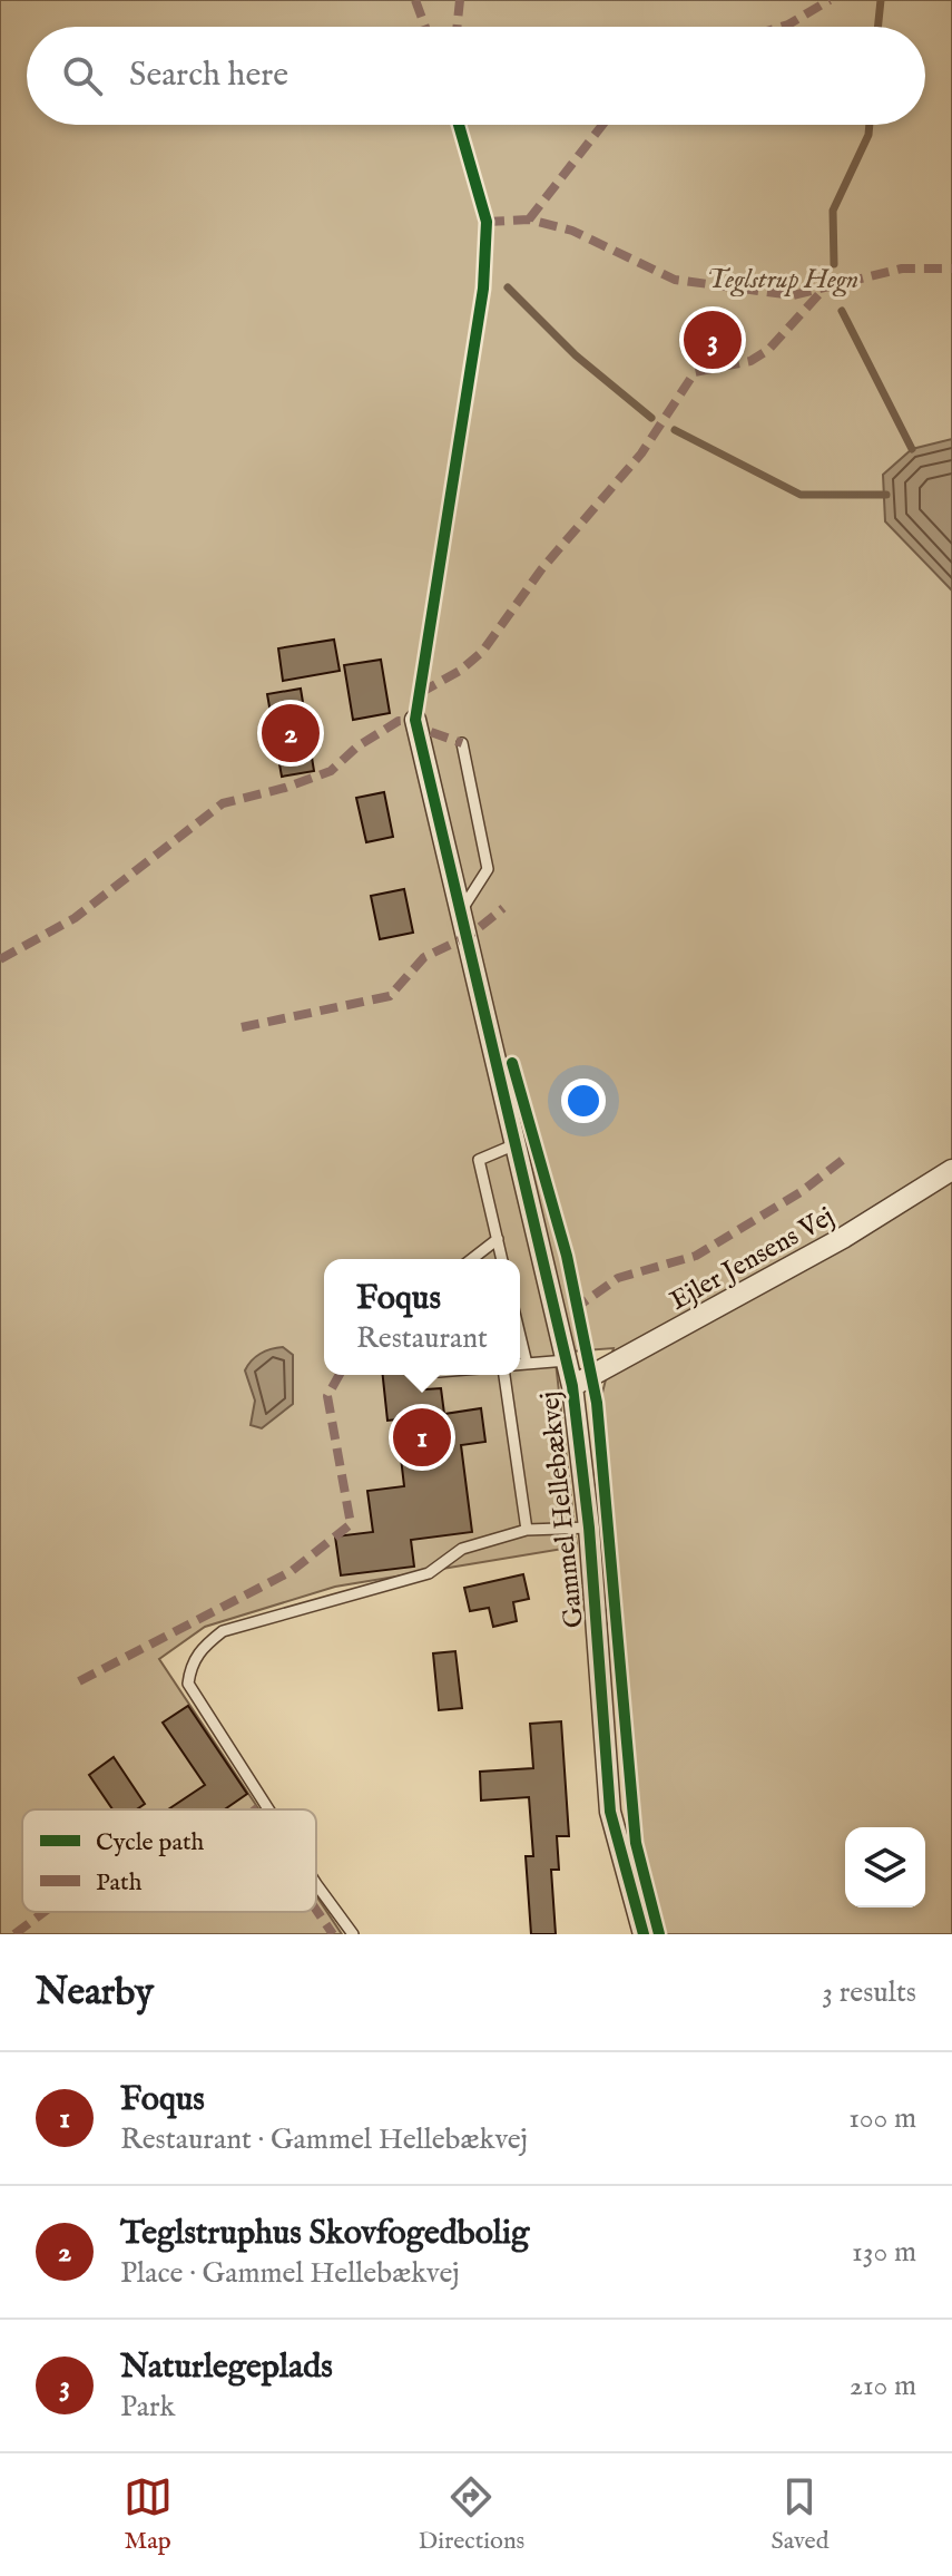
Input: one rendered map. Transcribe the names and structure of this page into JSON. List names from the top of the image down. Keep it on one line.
{"streets":{"street":["Ejler Jensens Vej","Gammel Hellebækvej"]},"crossings":[["Ejler Jensens Vej","Gammel Hellebækvej"]],"parks":["Teglstrup Hegn"],"legend":["Cycle path","Path"],"page":{"search":"Search here","pins":["3","2","1"],"popup":["Foqus","Restaurant"],"heading":["Nearby","3 results"],"list":[{"mark":"1","name":"Foqus","note":"Restaurant · Gammel Hellebækvej","value":"100 m"},{"mark":"2","name":"Teglstruphus Skovfogedbolig","note":"Place · Gammel Hellebækvej","value":"130 m"},{"mark":"3","name":"Naturlegeplads","note":"Park","value":"210 m"}],"nav":["Map","Directions","Saved"]}}
